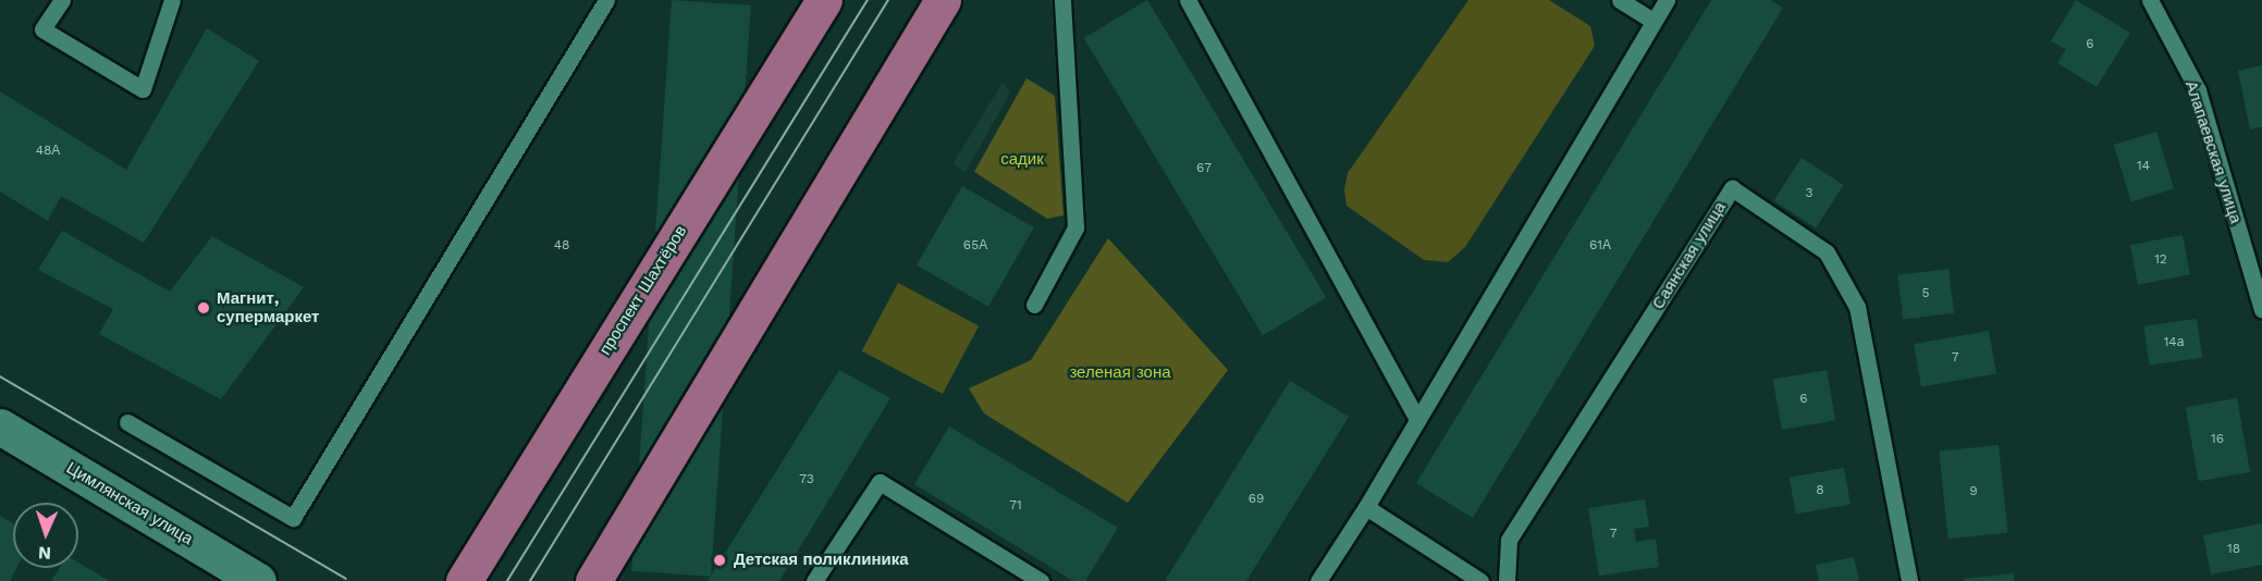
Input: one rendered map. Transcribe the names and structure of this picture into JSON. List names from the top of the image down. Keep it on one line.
{"streets":{"main road":["проспект Шахтёров"],"street":["Цимлянская улица"],"lane":["Алапаевская улица","Саянская улица"]},"parks":["садик","зеленая зона"],"places":["Магнит, супермаркет","Детская поликлиника"],"house_numbers":["6","48А","14","67","3","48","65А","61А","12","5","14а","7","6","16","73","8","9","69","71","7","18"],"north":"bottom"}
